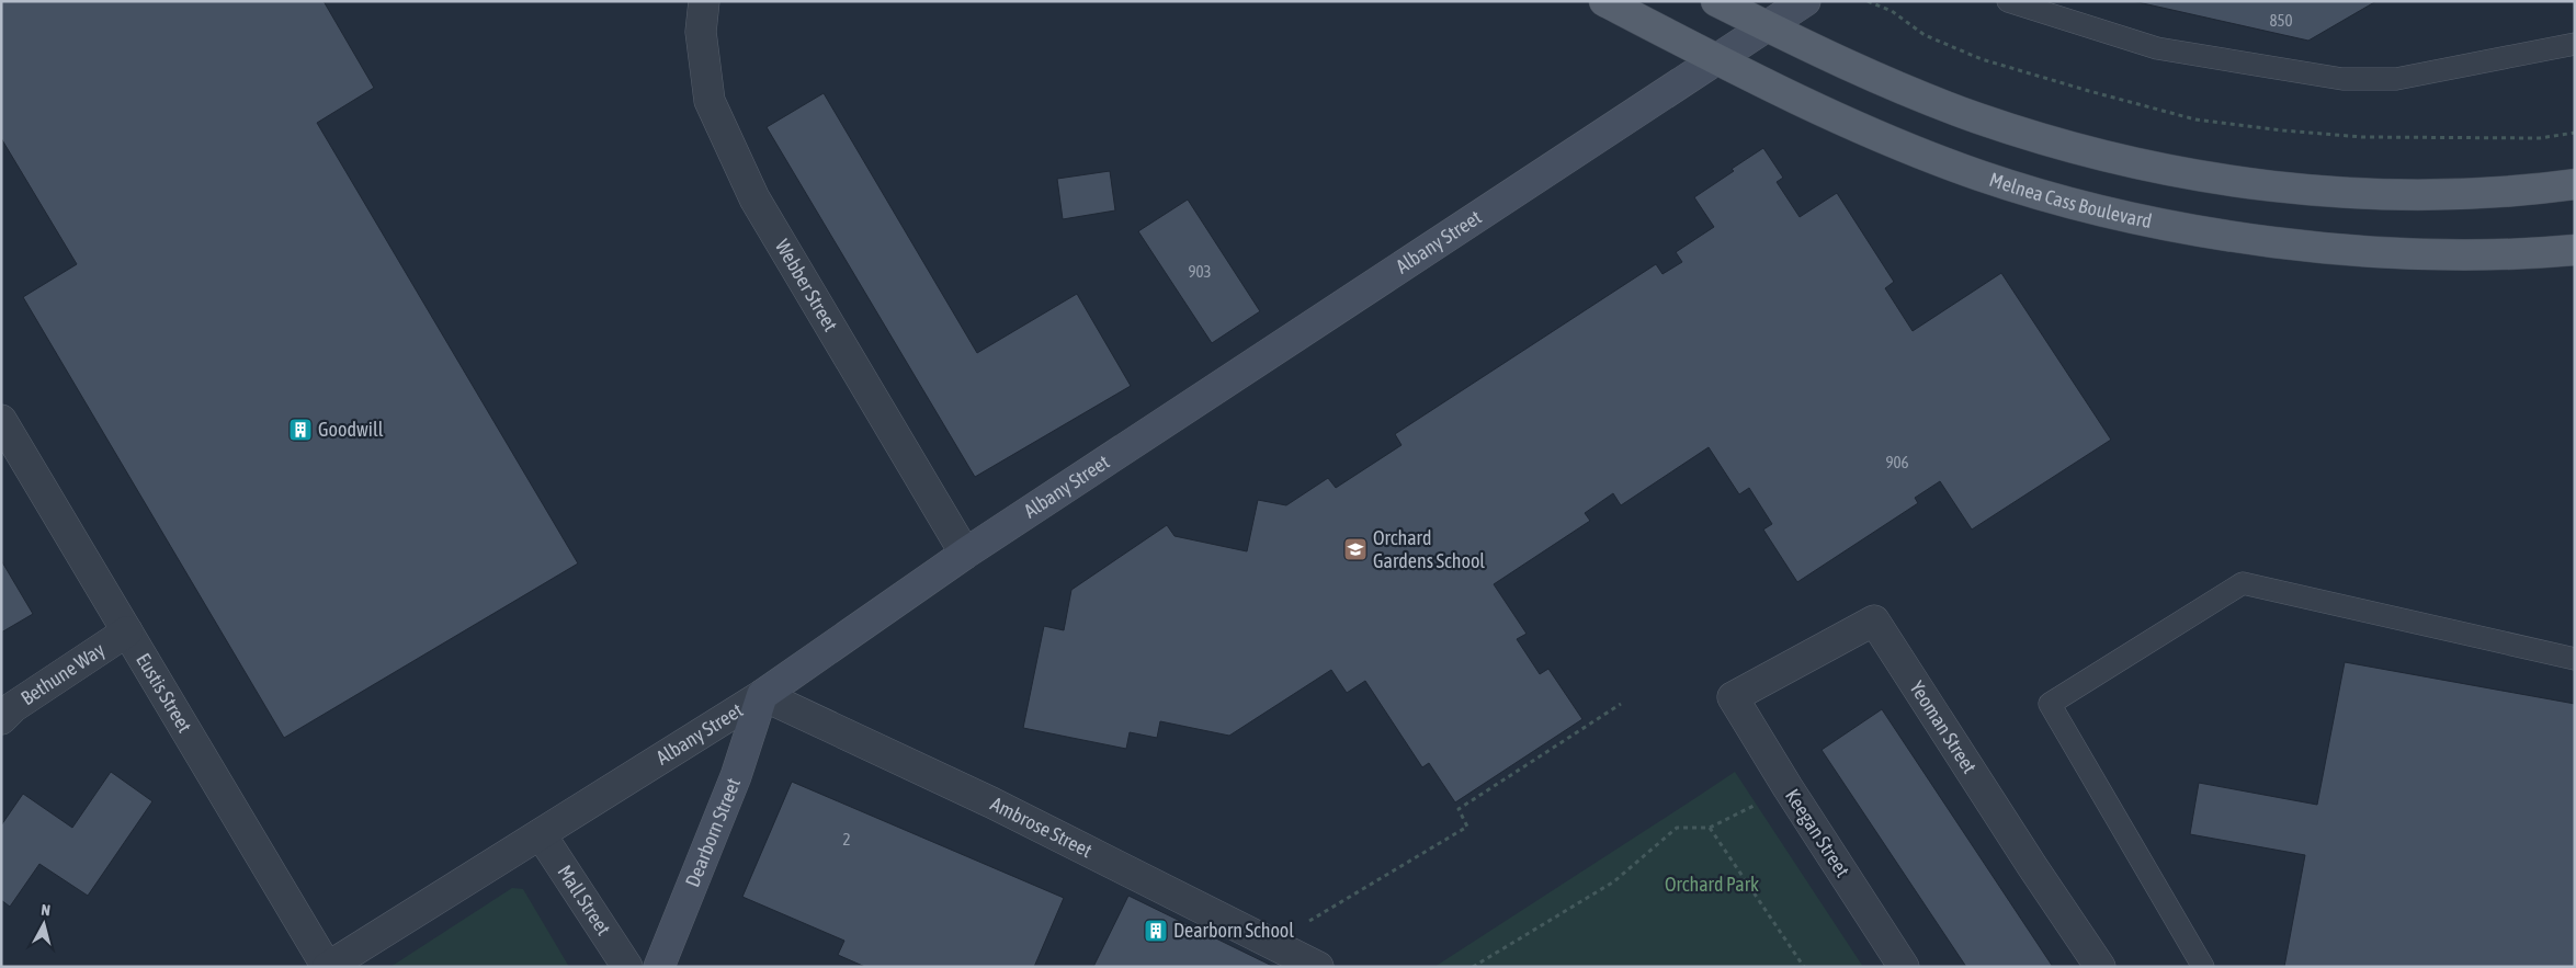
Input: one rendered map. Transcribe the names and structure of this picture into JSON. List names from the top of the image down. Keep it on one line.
{"streets":{"main road":["Melnea Cass Boulevard","Albany Street","Dearborn Street"],"street":["Webber Street","Bethune Way","Eustis Street","Yeoman Street","Ambrose Street","Keegan Street","Mall Street"]},"crossings":[["Melnea Cass Boulevard","Albany Street"],["Albany Street","Webber Street"],["Albany Street","Eustis Street"],["Albany Street","Ambrose Street"],["Albany Street","Dearborn Street"],["Albany Street","Mall Street"],["Bethune Way","Eustis Street"],["Yeoman Street","Keegan Street"],["Ambrose Street","Dearborn Street"]],"parks":["Orchard Park"],"places":{"building":["Goodwill","Dearborn School"],"school or university":["Orchard Gardens School"]},"house_numbers":["850","903","906","2"],"north":"top"}
